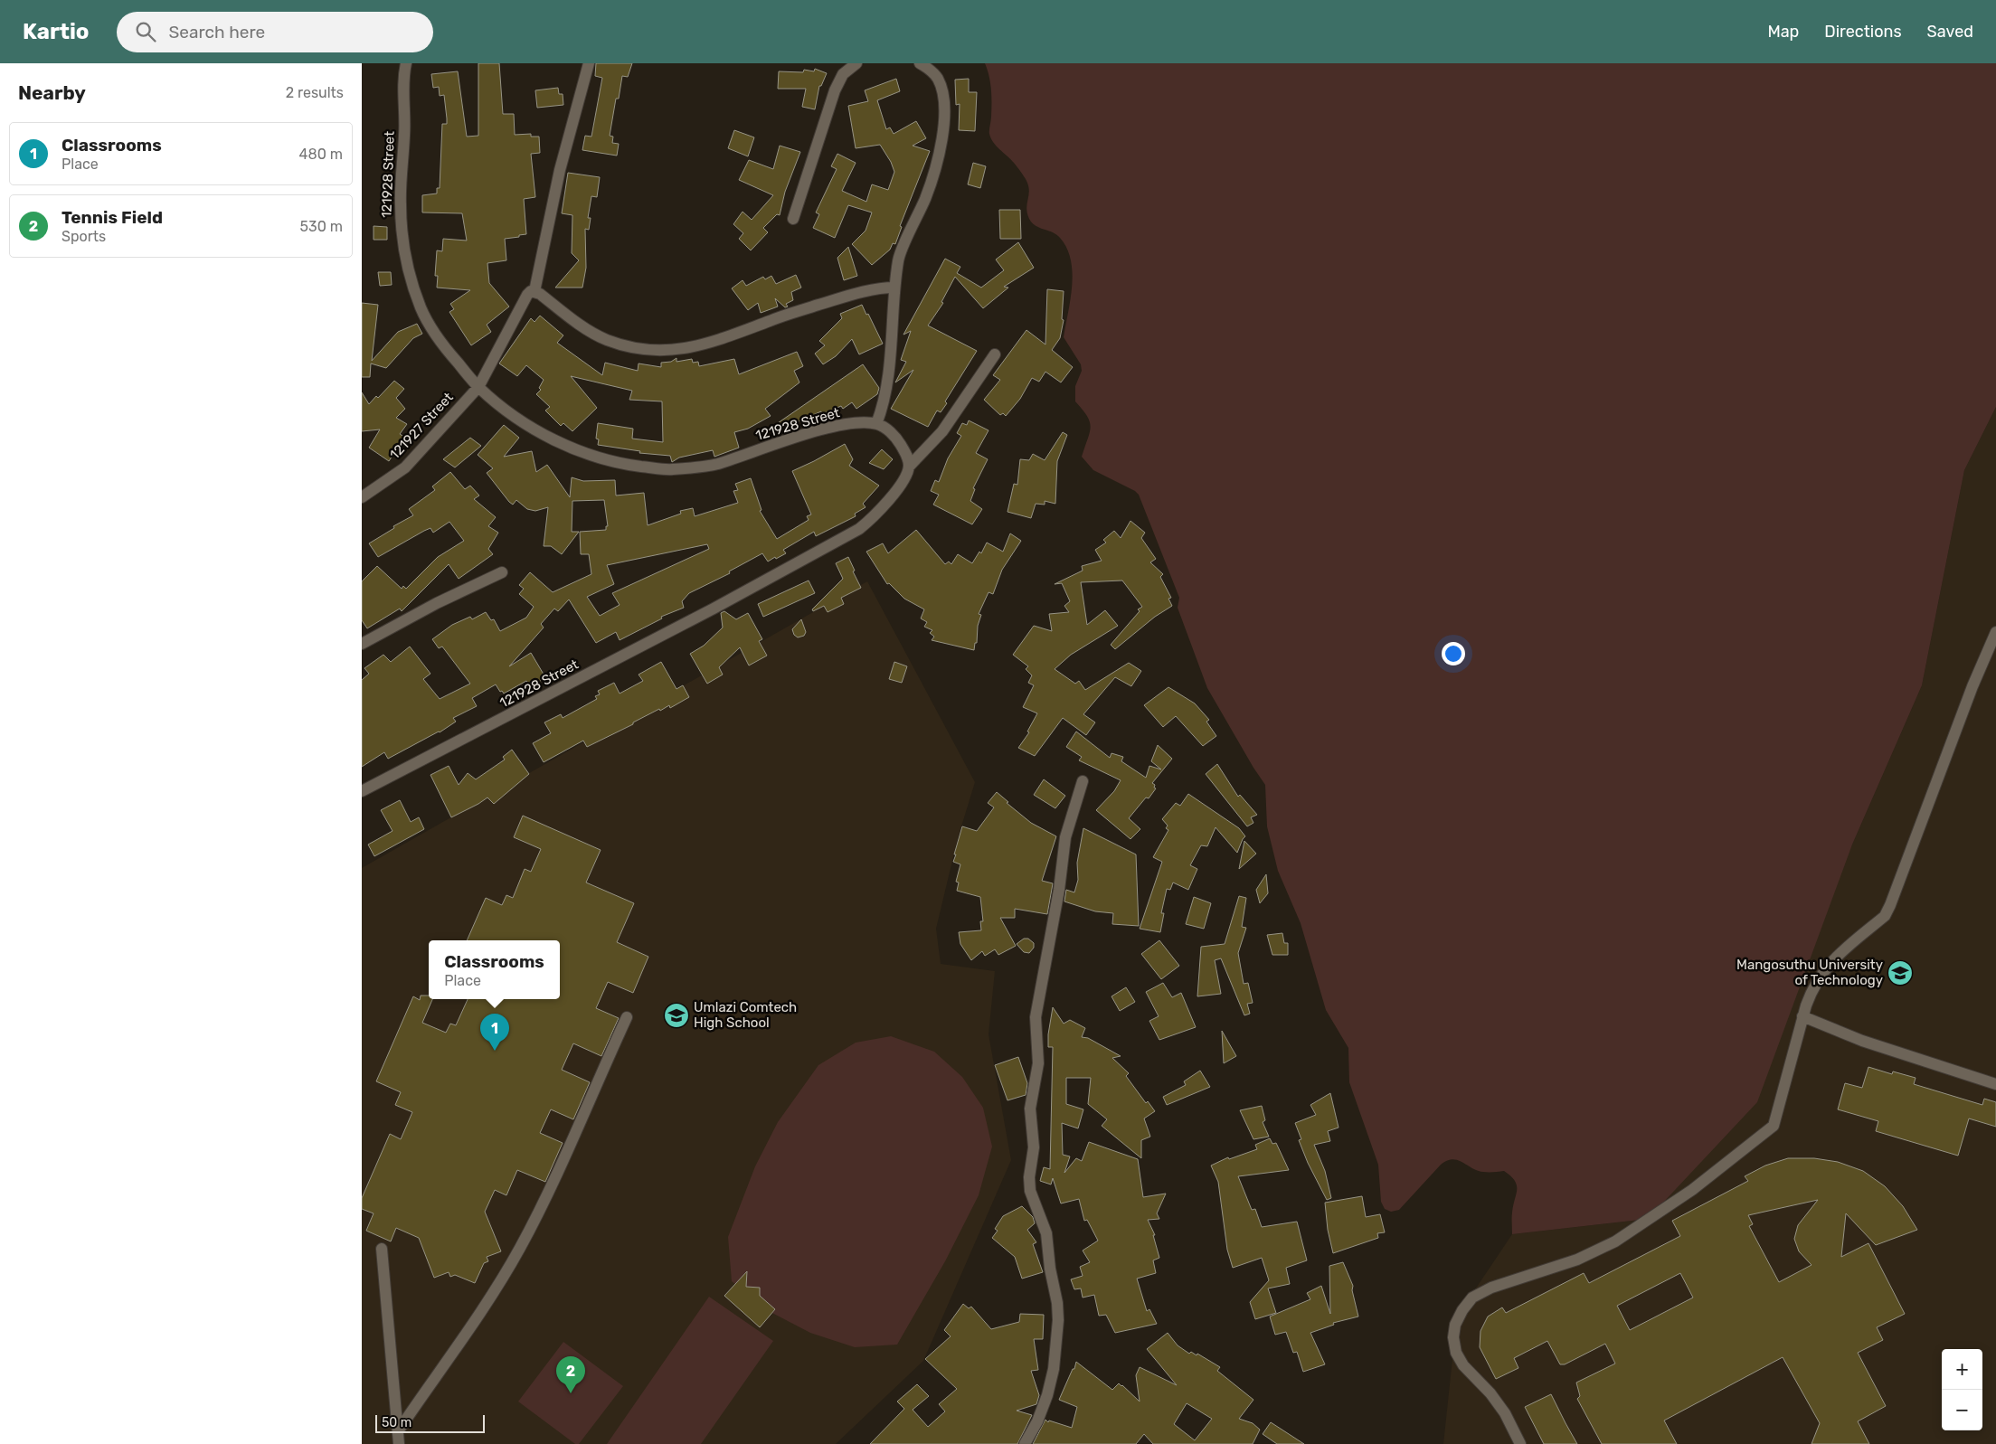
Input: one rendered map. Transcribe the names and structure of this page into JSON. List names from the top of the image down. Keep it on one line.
{"streets":{"street":["121928 Street","121927 Street"]},"crossings":[["121928 Street","121927 Street"]],"places":{"school or university":["Mangosuthu University of Technology","Umlazi Comtech High School"]},"scale_bar":"50 m","page":{"header":"Kartio","search":"Search here","nav":["Map","Directions","Saved"],"heading":["Nearby","2 results"],"list":[{"mark":"1","name":"Classrooms","note":"Place","value":"480 m"},{"mark":"2","name":"Tennis Field","note":"Sports","value":"530 m"}],"popup":["Classrooms","Place"],"pins":["1","2"],"map_buttons":["+","−"],"scale":"50 m"}}
